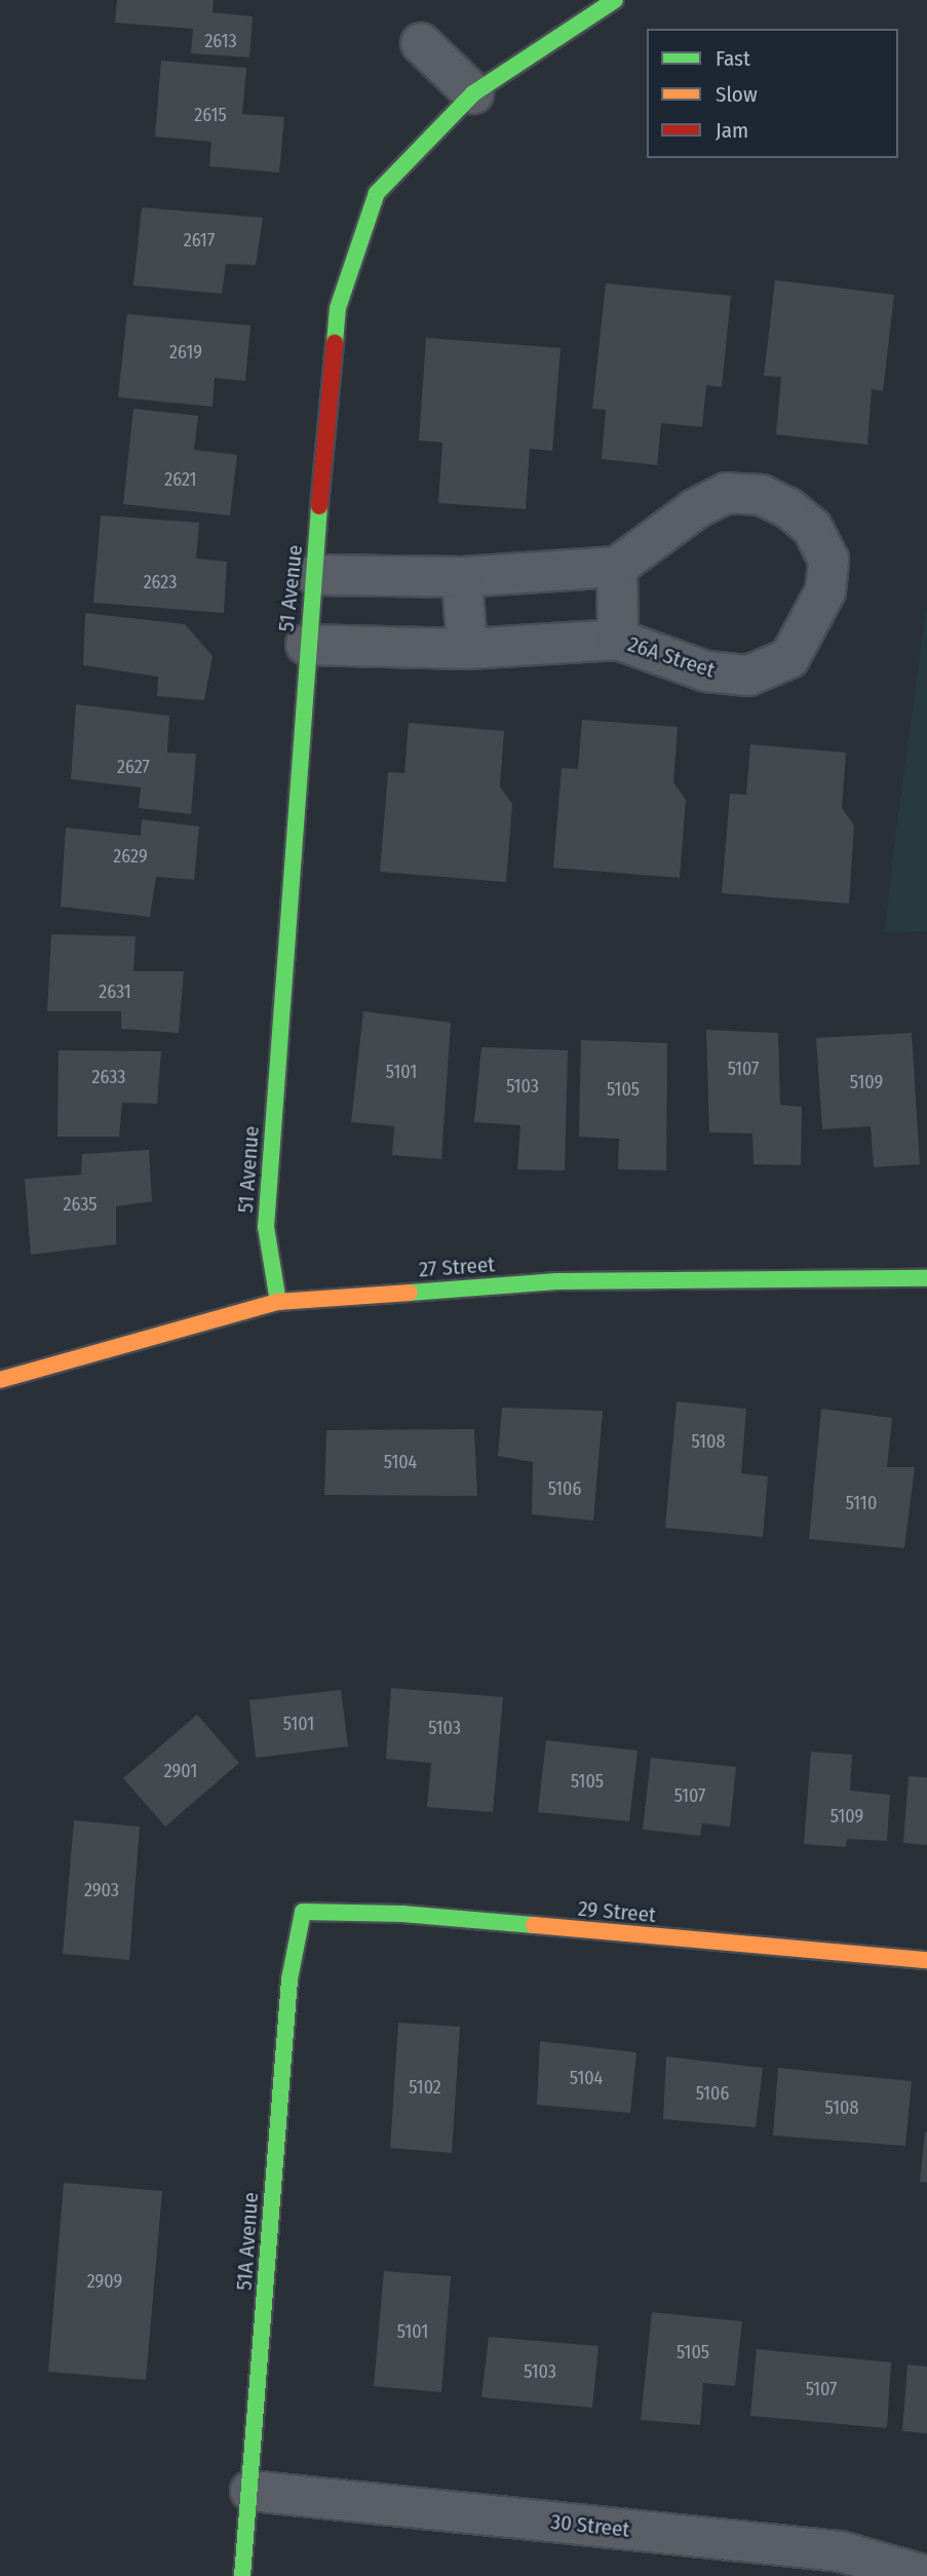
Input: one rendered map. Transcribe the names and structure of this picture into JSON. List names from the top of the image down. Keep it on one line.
{"streets":{"street":["51 Avenue","26A Street","27 Street","29 Street","51A Avenue","30 Street"]},"crossings":[["51 Avenue","26A Street"],["51 Avenue","27 Street"],["29 Street","51A Avenue"],["51A Avenue","30 Street"]],"house_numbers":["2613","2615","2617","2619","2621","2623","2627","2629","2631","5107","5101","2633","5109","5103","5105","2635","5108","5104","5106","5110","5101","5103","2901","5105","5107","5109","2903","5104","5102","5106","5108","2909","5101","5105","5103","5107"],"legend":["Fast","Slow","Jam"]}
